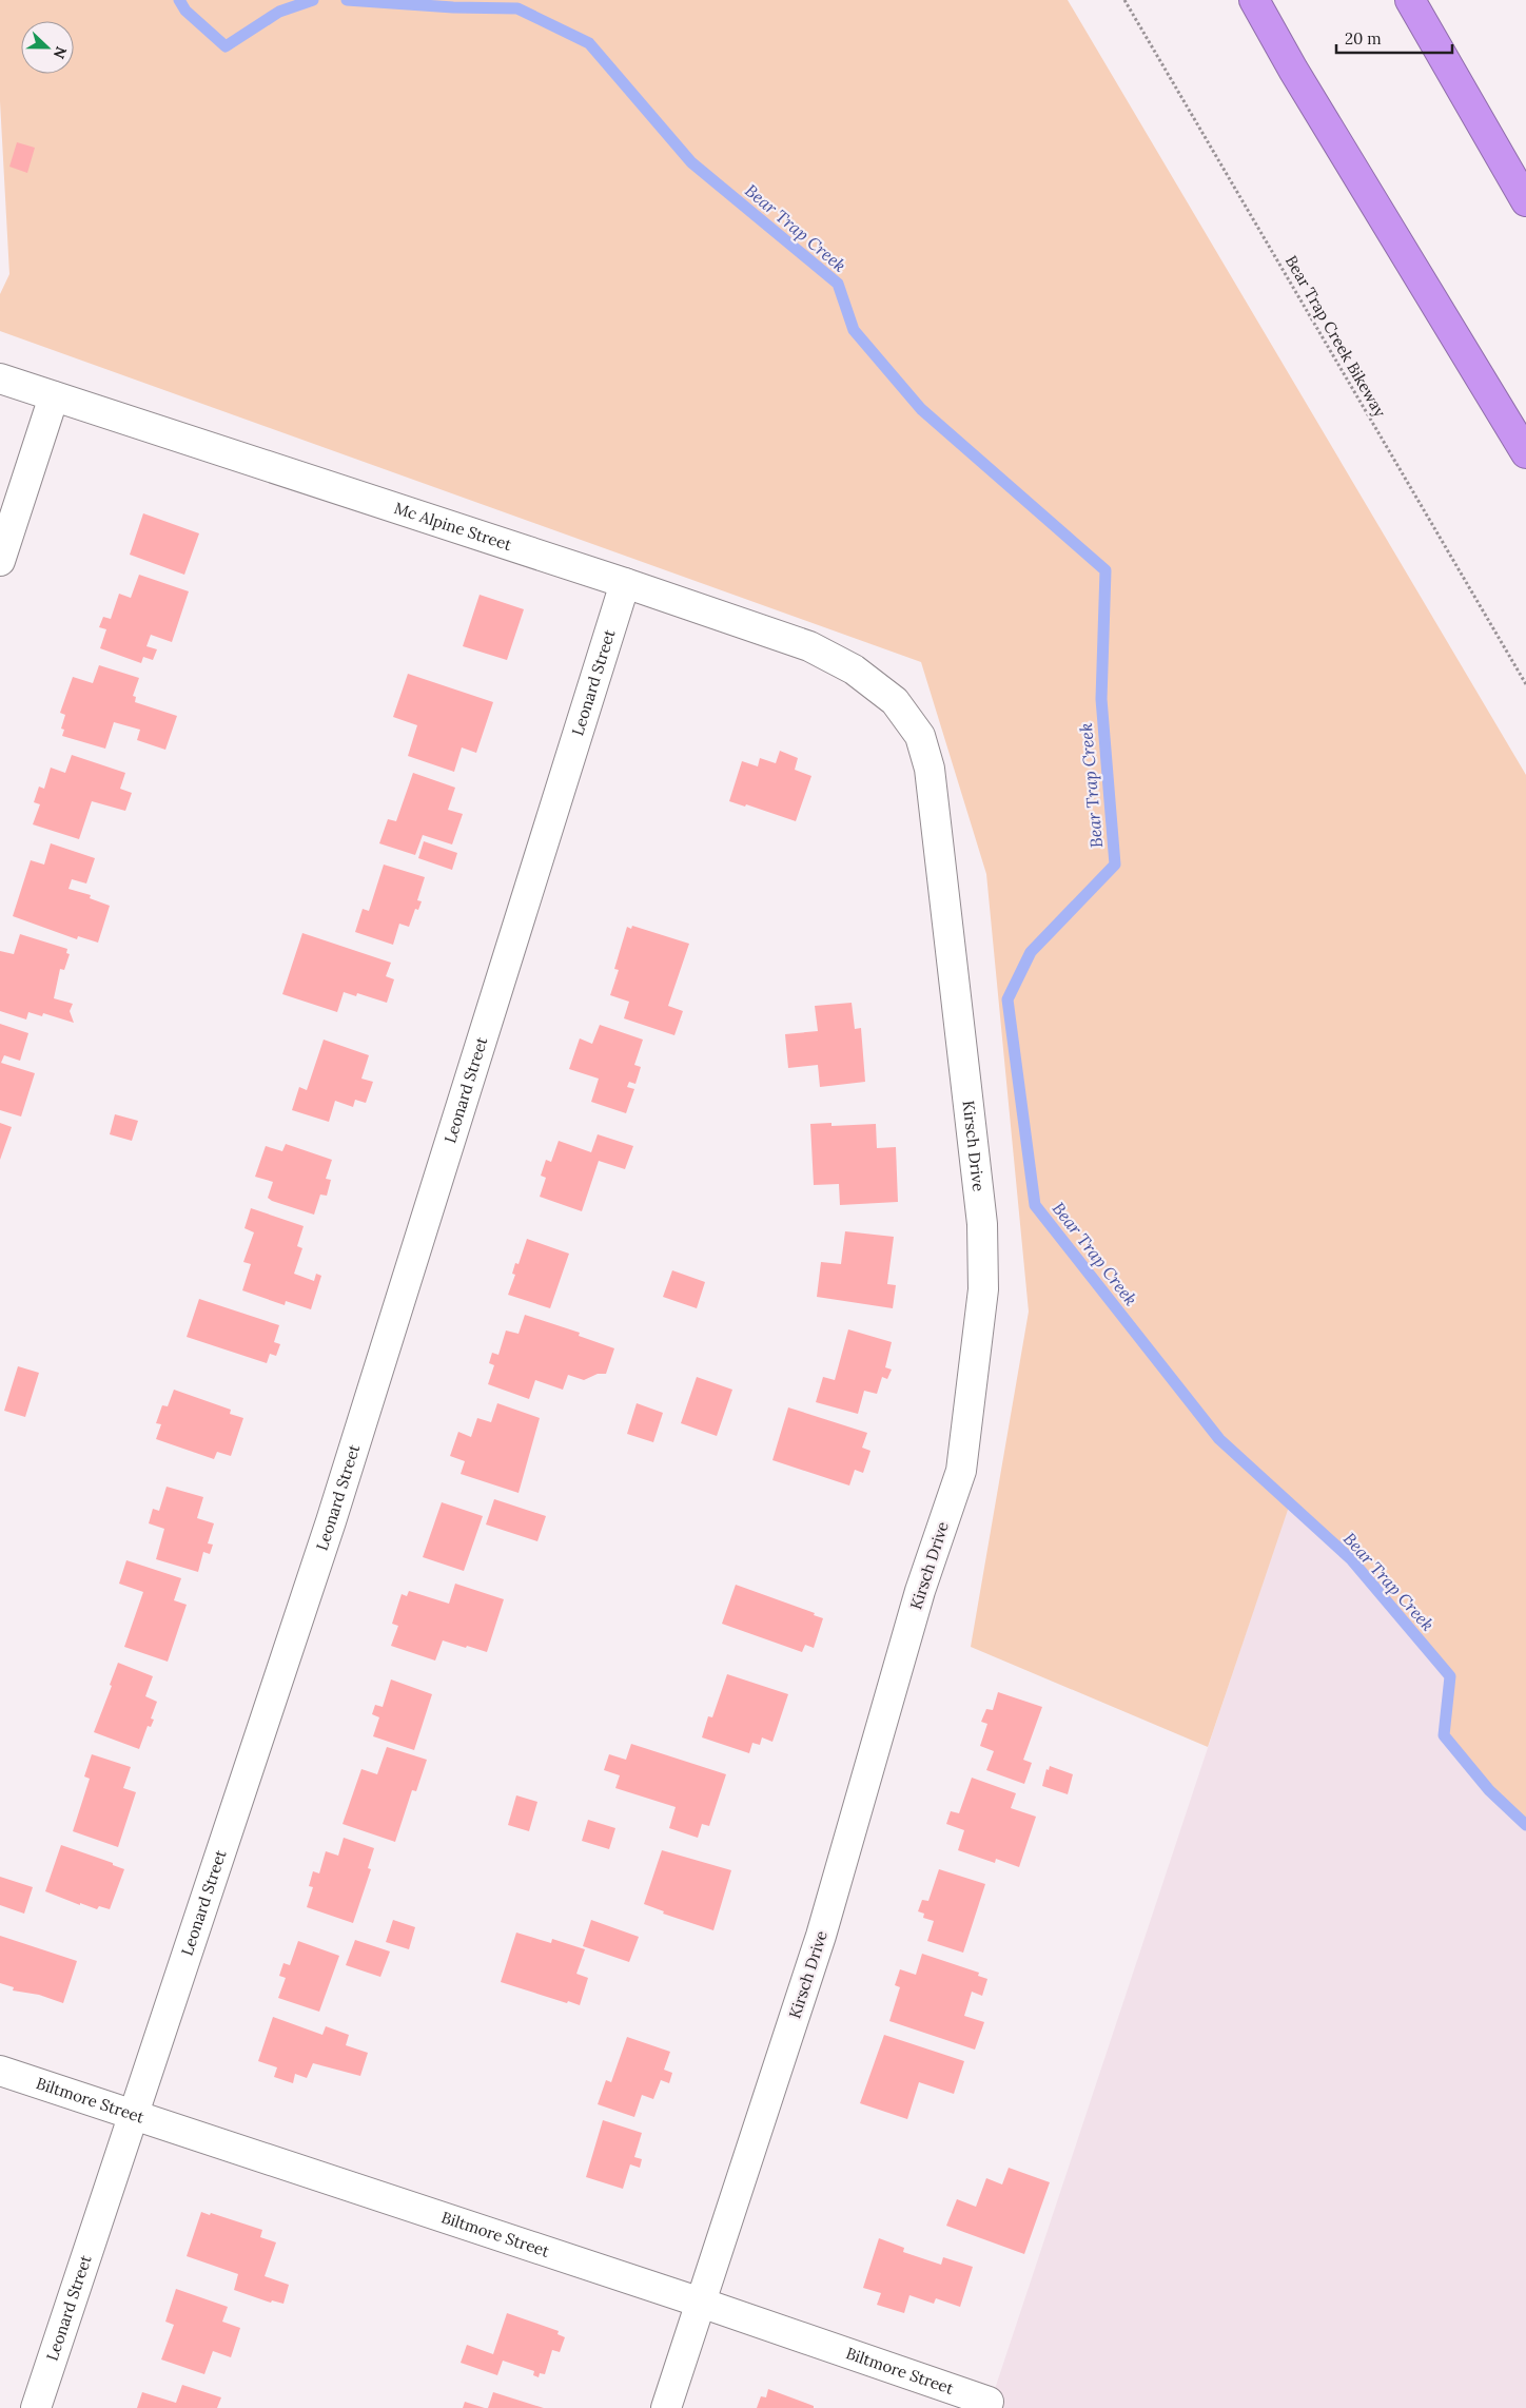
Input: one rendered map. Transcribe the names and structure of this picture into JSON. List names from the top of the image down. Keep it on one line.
{"streets":{"street":["Mc Alpine Street","Leonard Street","Kirsch Drive","Biltmore Street"],"path":["Bear Trap Creek Bikeway"]},"crossings":[["Mc Alpine Street","Leonard Street"],["Mc Alpine Street","Kirsch Drive"],["Leonard Street","Biltmore Street"],["Kirsch Drive","Biltmore Street"]],"water":["Bear Trap Creek"],"scale_bar":"20 m","north":"right"}
